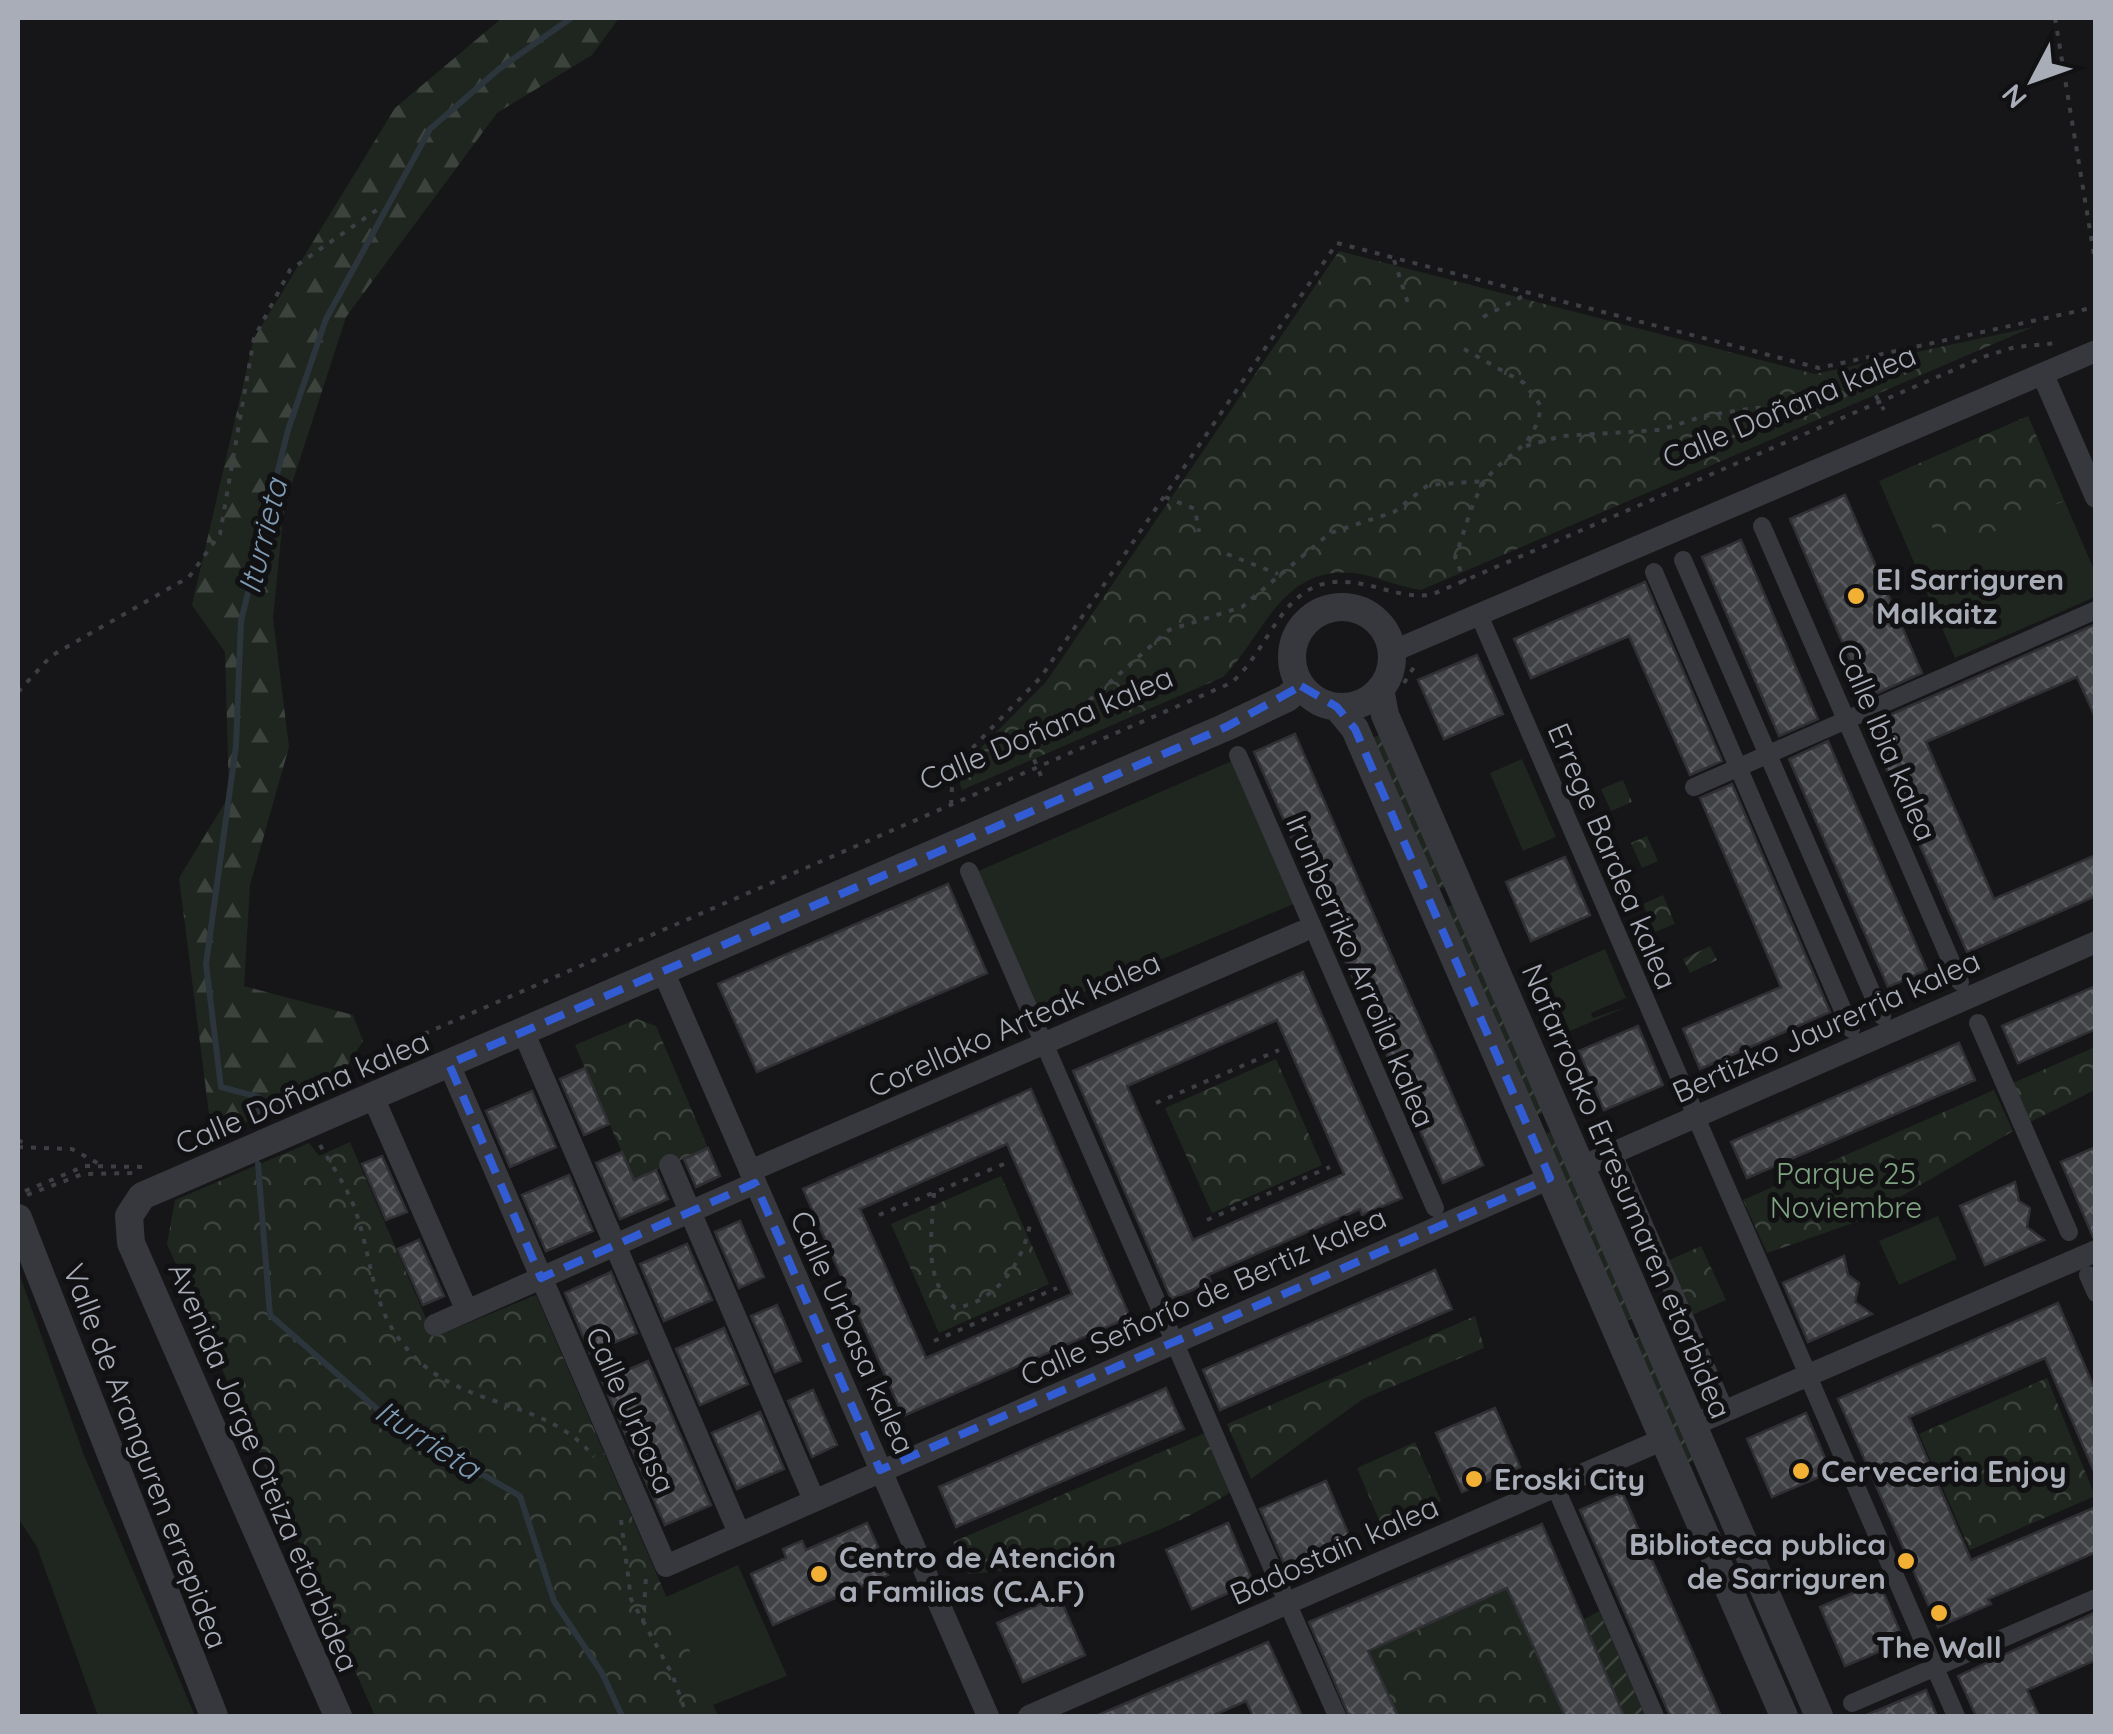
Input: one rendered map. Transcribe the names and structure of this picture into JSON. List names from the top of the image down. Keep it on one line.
{"streets":{"street":["Calle Doñana kalea","Calle Ibia kalea","Errege Bardea kalea","Irunberriko Arroila kalea","Corellako Arteak kalea","Bertizko Jaurerria kalea","Nafarroako Erresumaren etorbidea","Calle Señorío de Bertiz kalea","Calle Urbasa kalea","Calle Urbasa","Valle de Aranguren errepidea","Avenida Jorge Oteiza etorbidea","Badostain kalea"]},"crossings":[["Calle Doñana kalea","Nafarroako Erresumaren etorbidea"],["Calle Doñana kalea","Calle Urbasa kalea"],["Calle Doñana kalea","Calle Urbasa"],["Calle Doñana kalea","Valle de Aranguren errepidea"],["Calle Doñana kalea","Avenida Jorge Oteiza etorbidea"],["Corellako Arteak kalea","Calle Urbasa kalea"],["Bertizko Jaurerria kalea","Nafarroako Erresumaren etorbidea"],["Calle Señorío de Bertiz kalea","Calle Urbasa kalea"]],"water":["Iturrieta"],"parks":["Parque 25 Noviembre"],"places":["EI Sarriguren Malkaitz","Cerveceria Enjoy","Eroski City","Biblioteca publica de Sarriguren","Centro de Atención a Familias (C.A.F)","The Wall"],"north":"bottom left"}
